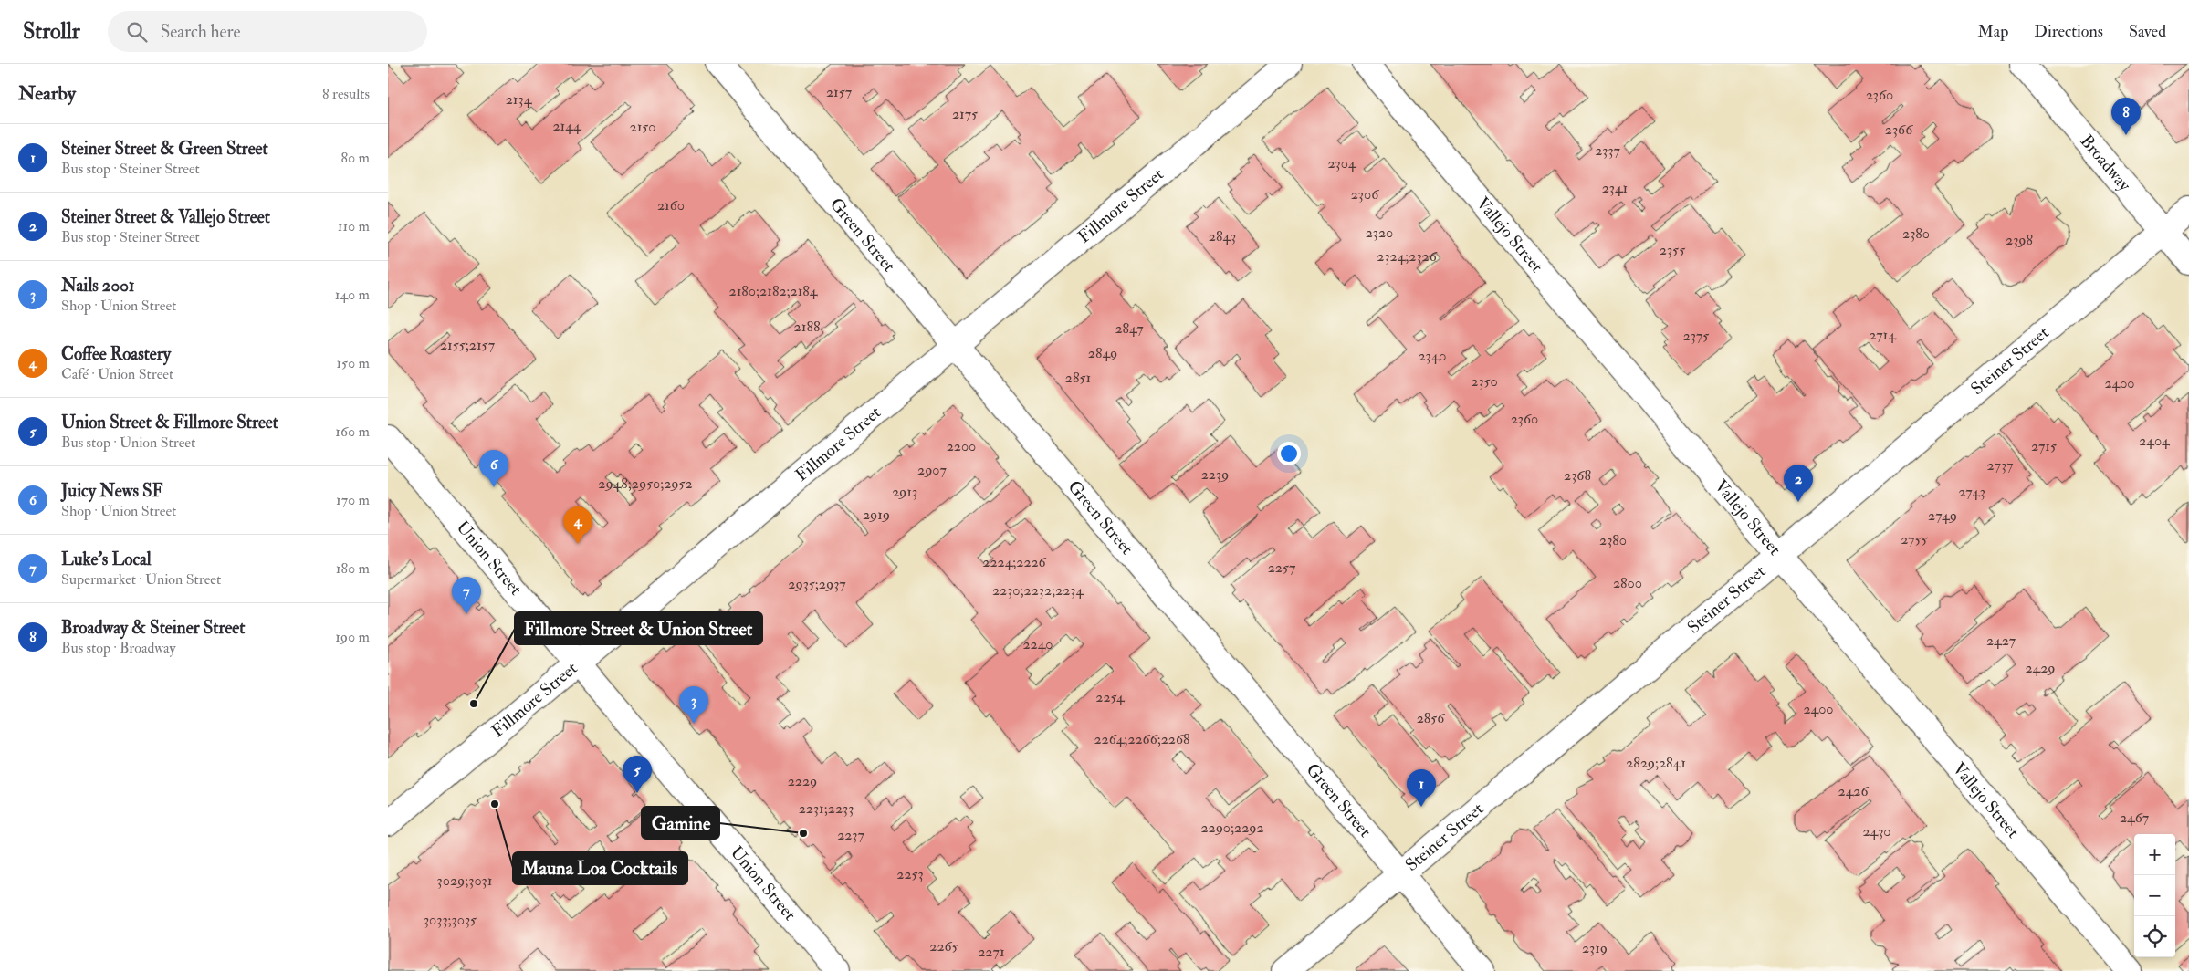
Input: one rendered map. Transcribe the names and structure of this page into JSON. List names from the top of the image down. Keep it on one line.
{"streets":{"street":["Broadway","Fillmore Street","Green Street","Vallejo Street","Steiner Street","Union Street"]},"crossings":[["Broadway","Steiner Street"],["Fillmore Street","Green Street"],["Fillmore Street","Union Street"],["Green Street","Steiner Street"],["Vallejo Street","Steiner Street"]],"places":["Fillmore Street & Union Street","Mauna Loa Cocktails","Gamine"],"house_numbers":["2157","2360","2134","2175","2144","2150","2366","2337","2304","2341","2306","2160","2320","2380","2843","2398","2355","2324;2326","2180;2182;2184","2188","2847","2714","2375","2155;2157","2849","2340","2851","2350","2400","2360","2404","2200","2715","2737","2907","2239","2368","2948;2950;2952","2913","2743","2919","2749","2755","2380","2224;2226","2257","2800","2935;2937","2230;2232;2234","2427","2240","2429","2254","2400","2856","2264;2266;2268","2829;2841","2229","2426","2231;2233","2467","2290;2292","2430","2237","2253","3029;3031","3033;3035","2265","2319","2271"],"page":{"header":"Strollr","search":"Search here","nav":["Map","Directions","Saved"],"heading":["Nearby","8 results"],"pins":["8","6","2","4","7","3","5","1"],"list":[{"mark":"1","name":"Steiner Street & Green Street","note":"Bus stop · Steiner Street","value":"80 m"},{"mark":"2","name":"Steiner Street & Vallejo Street","note":"Bus stop · Steiner Street","value":"110 m"},{"mark":"3","name":"Nails 2001","note":"Shop · Union Street","value":"140 m"},{"mark":"4","name":"Coffee Roastery","note":"Café · Union Street","value":"150 m"},{"mark":"5","name":"Union Street & Fillmore Street","note":"Bus stop · Union Street","value":"160 m"},{"mark":"6","name":"Juicy News SF","note":"Shop · Union Street","value":"170 m"},{"mark":"7","name":"Luke's Local","note":"Supermarket · Union Street","value":"180 m"},{"mark":"8","name":"Broadway & Steiner Street","note":"Bus stop · Broadway","value":"190 m"}],"map_buttons":["+","−"]}}
